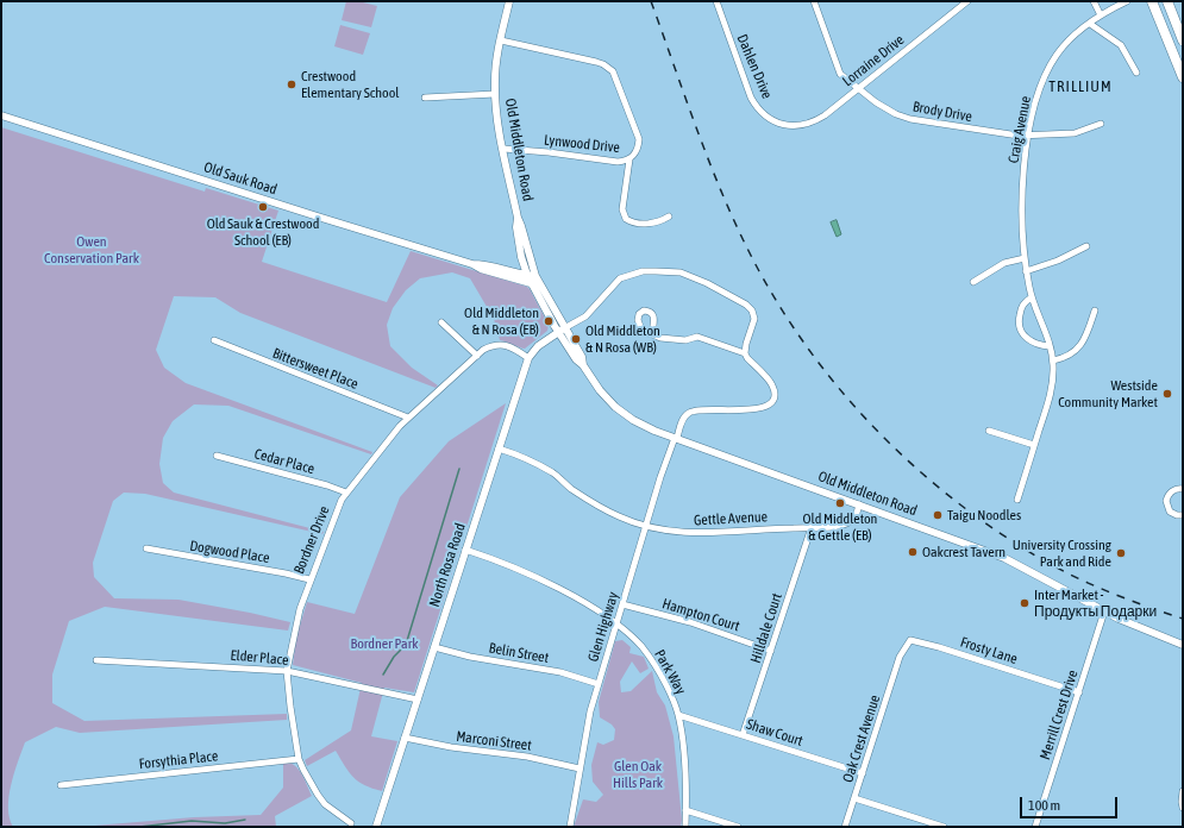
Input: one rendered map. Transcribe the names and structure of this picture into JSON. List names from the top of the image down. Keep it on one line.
{"streets":{"street":["Lorraine Drive","Dahlen Drive","Brody Drive","Craig Avenue","Lynwood Drive","Old Middleton Road","Old Sauk Road","Bittersweet Place","Cedar Place","Gettle Avenue","Bordner Drive","Dogwood Place","North Rosa Road","Hampton Court","Glen Highway","Hilldale Court","Frosty Lane","Belin Street","Elder Place","Park Way","Merrill Crest Drive","Shaw Court","Oak Crest Avenue","Marconi Street","Forsythia Place"]},"crossings":[["Lorraine Drive","Dahlen Drive"],["Lorraine Drive","Brody Drive"],["Brody Drive","Craig Avenue"],["Lynwood Drive","Old Middleton Road"],["Old Middleton Road","Old Sauk Road"],["Old Middleton Road","Gettle Avenue"],["Old Middleton Road","North Rosa Road"],["Old Middleton Road","Glen Highway"],["Old Middleton Road","Merrill Crest Drive"],["Bittersweet Place","Bordner Drive"],["Cedar Place","Bordner Drive"],["Gettle Avenue","North Rosa Road"],["Gettle Avenue","Glen Highway"],["Gettle Avenue","Hilldale Court"],["Bordner Drive","Dogwood Place"],["Bordner Drive","North Rosa Road"],["Bordner Drive","Elder Place"],["Bordner Drive","Forsythia Place"],["North Rosa Road","Belin Street"],["North Rosa Road","Elder Place"],["North Rosa Road","Park Way"],["North Rosa Road","Marconi Street"],["Hampton Court","Glen Highway"],["Hampton Court","Hilldale Court"],["Glen Highway","Belin Street"],["Glen Highway","Park Way"],["Glen Highway","Marconi Street"],["Hilldale Court","Shaw Court"],["Frosty Lane","Merrill Crest Drive"],["Frosty Lane","Oak Crest Avenue"],["Park Way","Shaw Court"],["Shaw Court","Oak Crest Avenue"]],"districts":["TRILLIUM"],"parks":["Owen Conservation Park","Bordner Park","Glen Oak Hills Park"],"places":["Crestwood Elementary School","Old Sauk & Crestwood School (EB)","Old Middleton & N Rosa (EB)","Old Middleton & N Rosa (WB)","Westside Community Market","Old Middleton & Gettle (EB)","Taigu Noodles","Oakcrest Tavern","University Crossing Park and Ride","Inter Market - Продукты Подарки"],"scale_bar":"100 m"}
